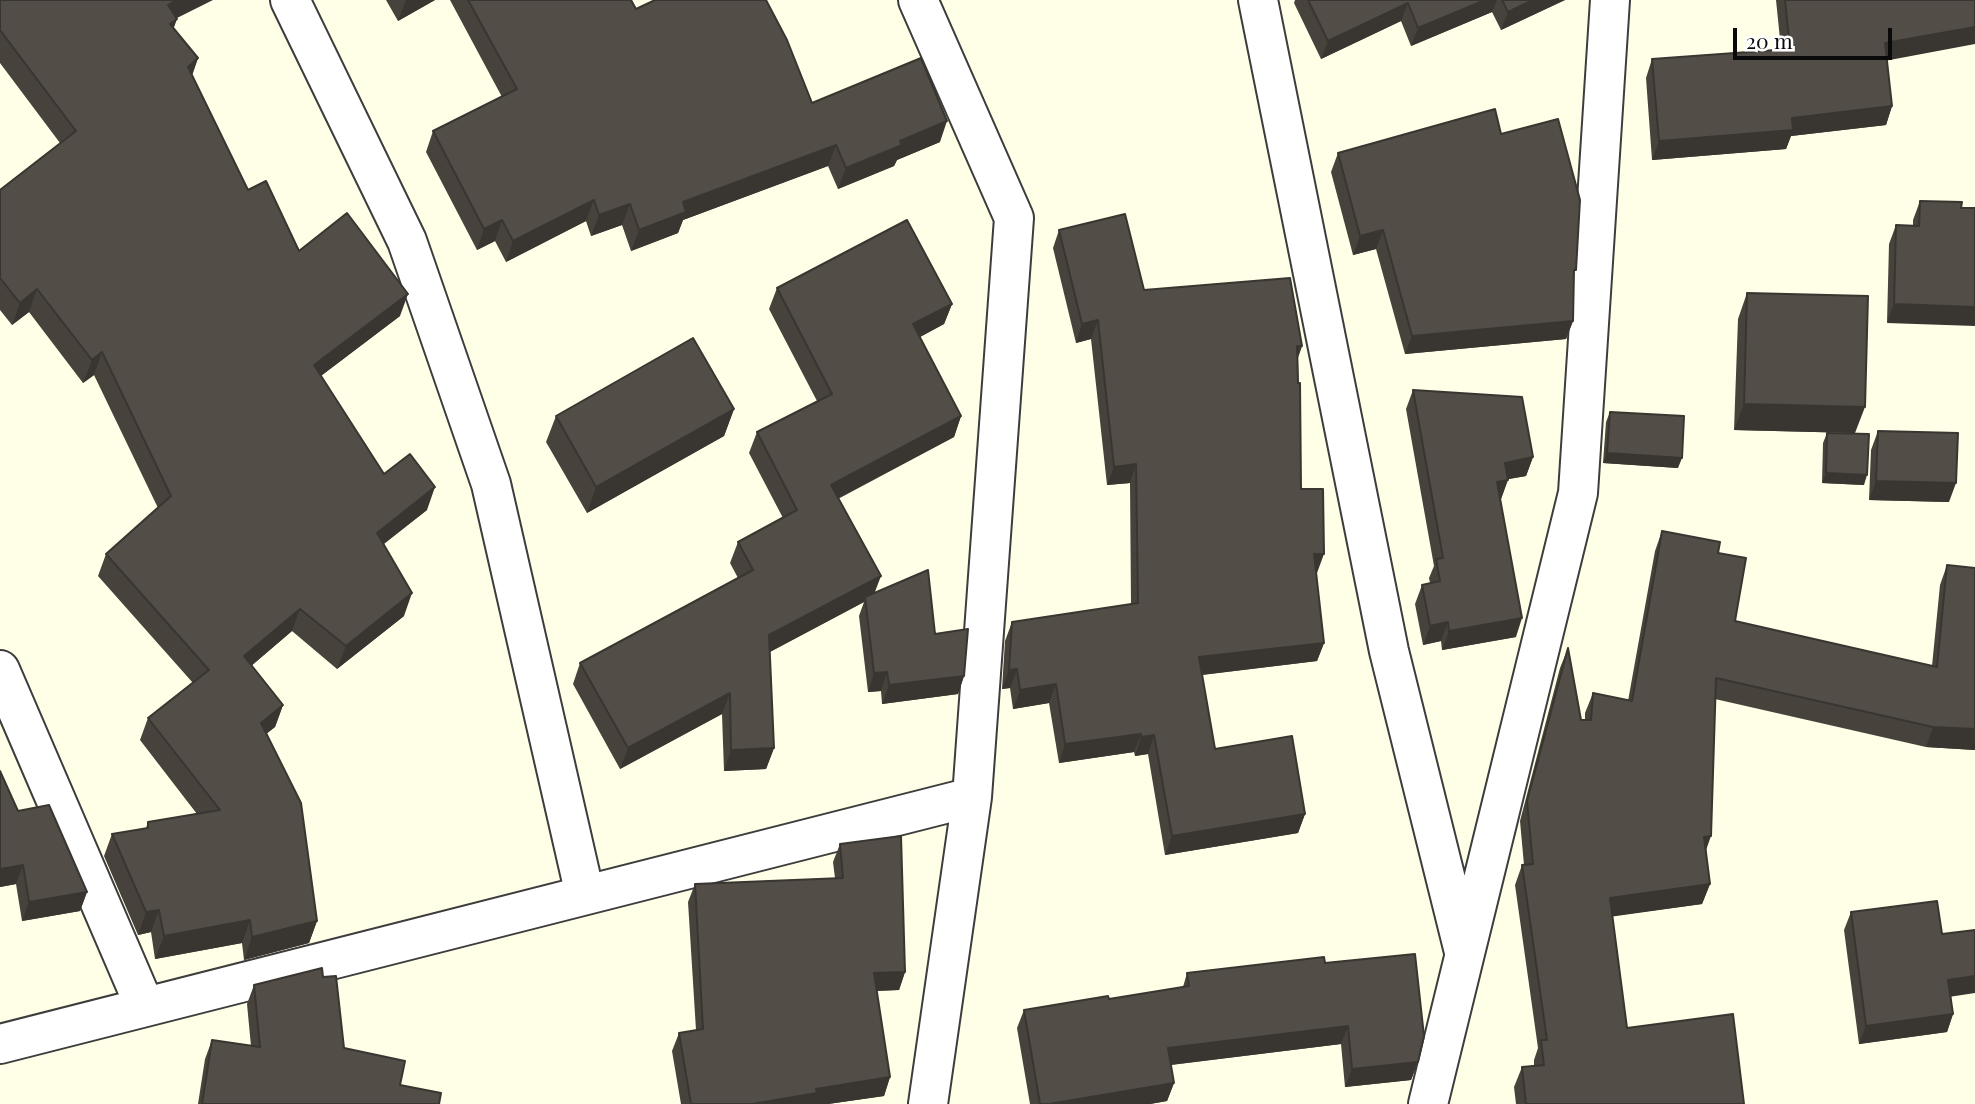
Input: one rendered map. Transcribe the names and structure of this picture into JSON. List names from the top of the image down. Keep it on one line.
{"scale_bar":"20 m"}
